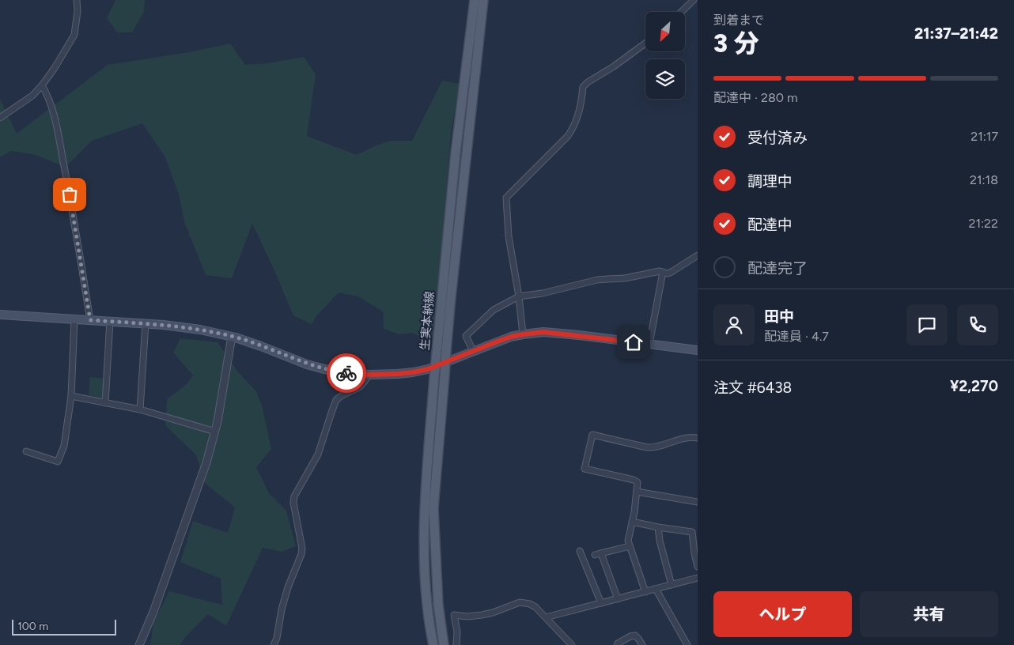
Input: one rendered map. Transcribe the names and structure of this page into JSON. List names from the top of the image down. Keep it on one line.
{"streets":{"main road":["生実本納線"]},"scale_bar":"100 m","north":"bottom left","page":{"heading":["3 分","到着まで","21:37–21:42"],"panel":["田中","配達員 · 4.7","注文 #6438","¥2,270"],"bar":"配達中 · 280 m","list":[["受付済み","21:17"],["調理中","21:18"],["配達中","21:22"],"配達完了"],"buttons":["ヘルプ","共有"],"scale":"100 m"}}
